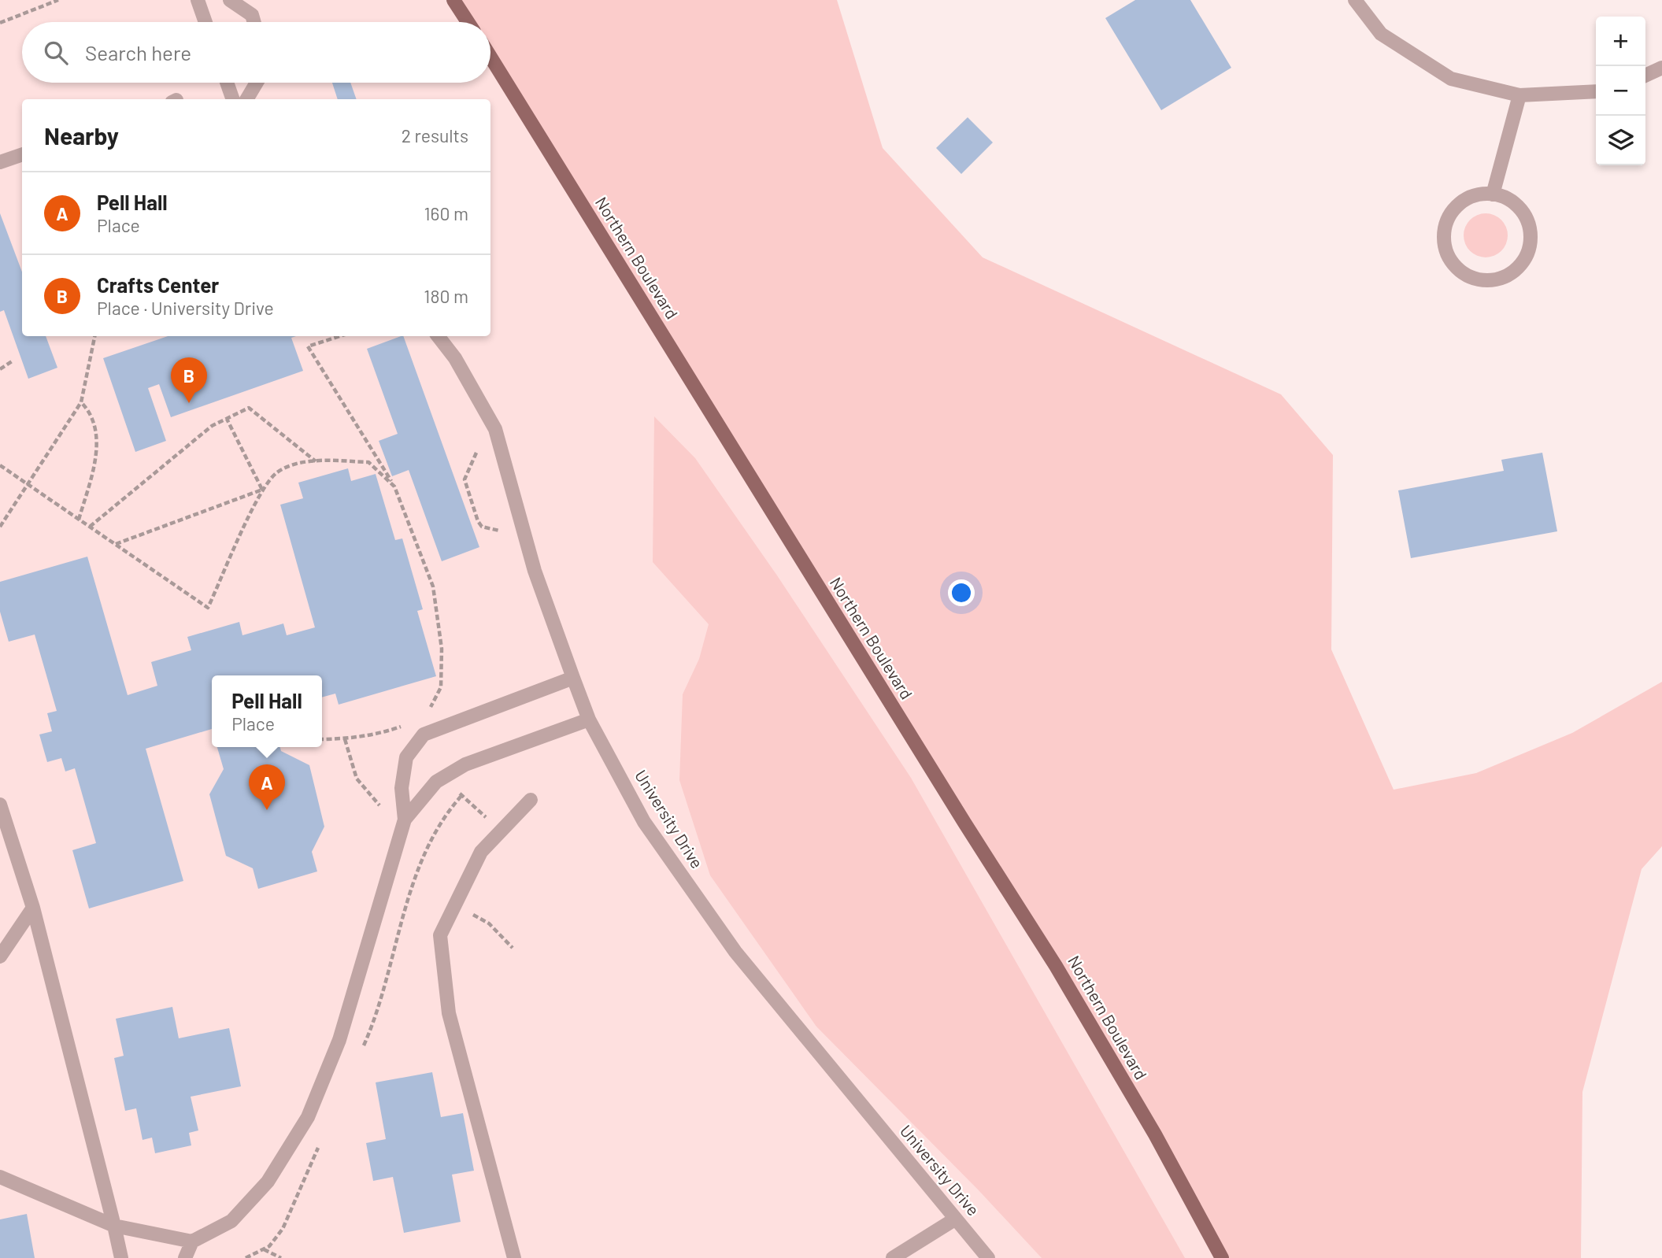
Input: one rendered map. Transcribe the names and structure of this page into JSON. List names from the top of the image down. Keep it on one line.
{"streets":{"main road":["Northern Boulevard"],"street":["University Drive"]},"page":{"map_buttons":["+","−"],"search":"Search here","heading":["Nearby","2 results"],"list":[{"mark":"A","name":"Pell Hall","note":"Place","value":"160 m"},{"mark":"B","name":"Crafts Center","note":"Place · University Drive","value":"180 m"}],"pins":["B","A"],"popup":["Pell Hall","Place"]}}
